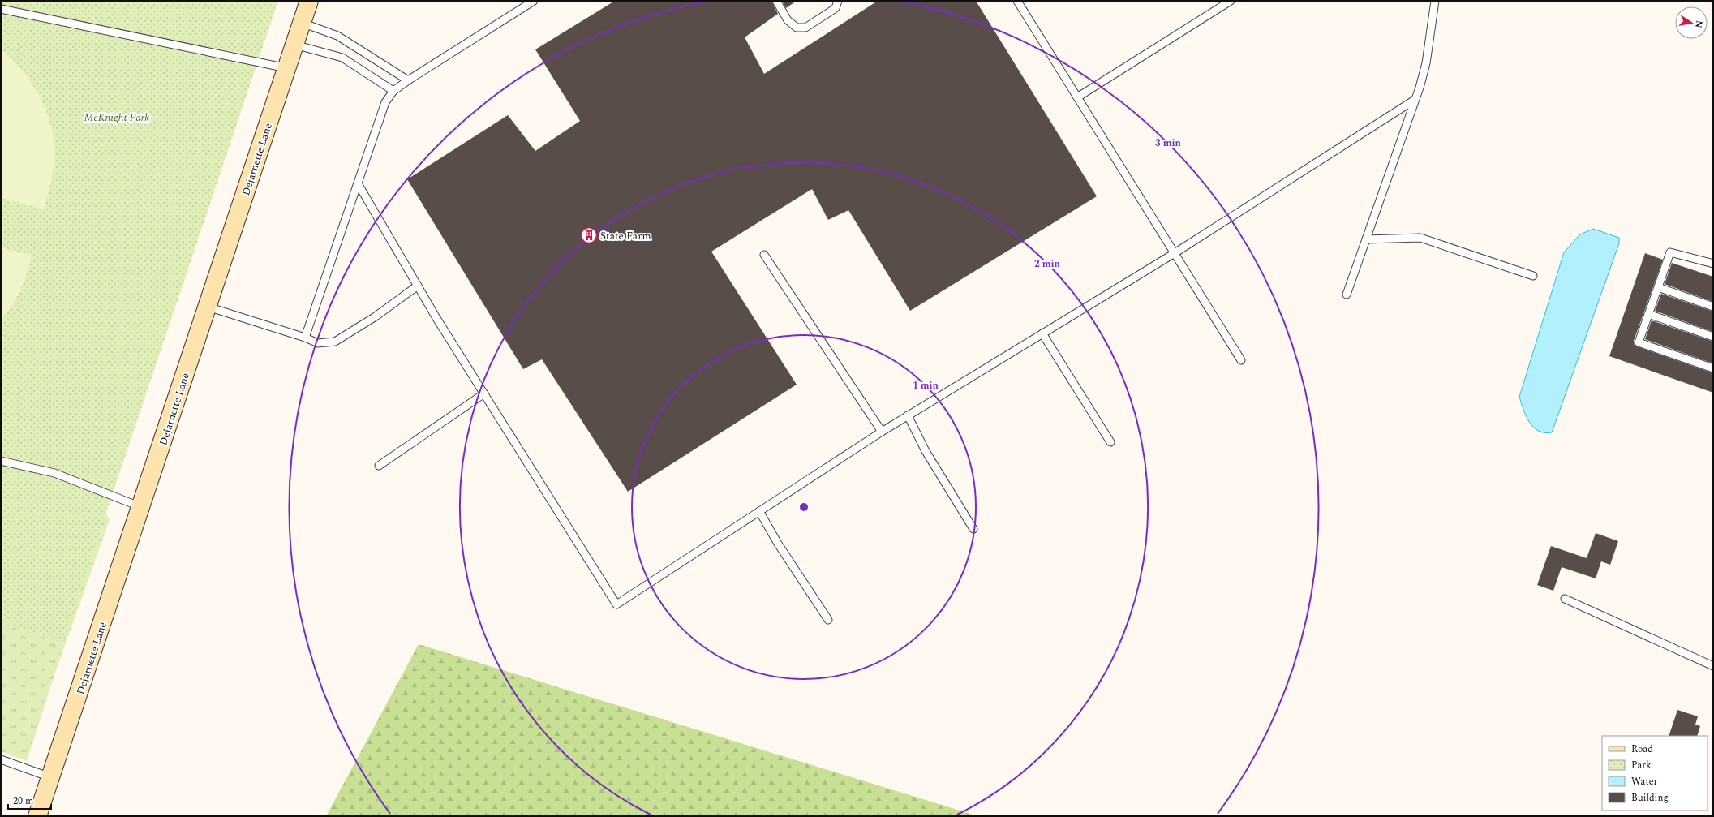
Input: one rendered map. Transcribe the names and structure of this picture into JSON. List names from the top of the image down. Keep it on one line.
{"streets":{"main road":["Dejarnette Lane"]},"parks":["McKnight Park"],"places":{"building":["State Farm"]},"legend":["Road","Park","Water","Building"],"scale_bar":"20 m","north":"right","rings":["3 min","2 min","1 min"]}
